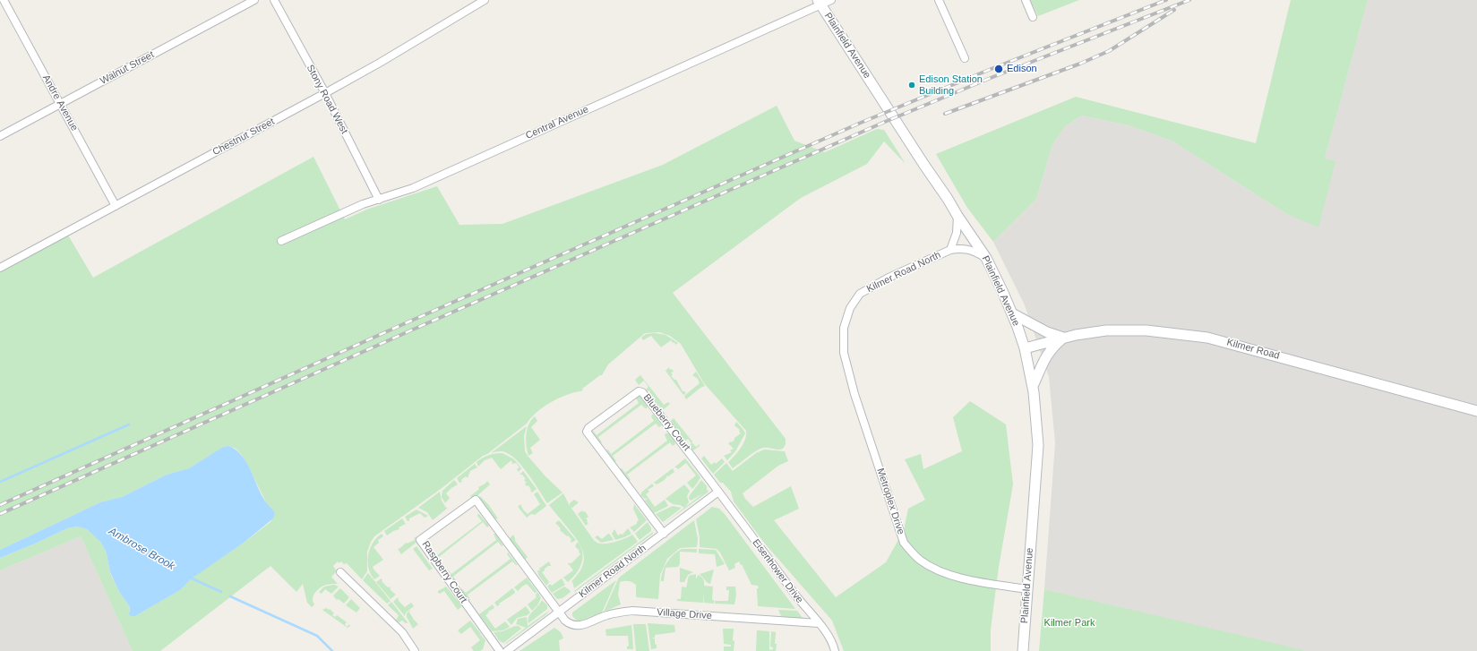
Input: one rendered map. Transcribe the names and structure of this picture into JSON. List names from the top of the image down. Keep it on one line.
{"streets":{"main road":["Plainfield Avenue","Kilmer Road"],"street":["Walnut Street","Stony Road West","Andre Avenue","Central Avenue","Chestnut Street","Kilmer Road North","Blueberry Court","Metroplex Drive","Eisenhower Drive","Raspberry Court","Village Drive"]},"crossings":[["Plainfield Avenue","Central Avenue"],["Plainfield Avenue","Kilmer Road North"],["Plainfield Avenue","Kilmer Road"],["Plainfield Avenue","Metroplex Drive"],["Walnut Street","Andre Avenue"],["Stony Road West","Central Avenue"],["Stony Road West","Chestnut Street"],["Andre Avenue","Chestnut Street"],["Kilmer Road North","Blueberry Court"],["Kilmer Road North","Metroplex Drive"],["Kilmer Road North","Eisenhower Drive"],["Kilmer Road North","Raspberry Court"],["Kilmer Road North","Village Drive"],["Blueberry Court","Eisenhower Drive"],["Eisenhower Drive","Village Drive"],["Raspberry Court","Village Drive"]],"water":["Ambrose Brook"],"parks":["Kilmer Park"],"places":["Edison","Edison Station Building"]}
